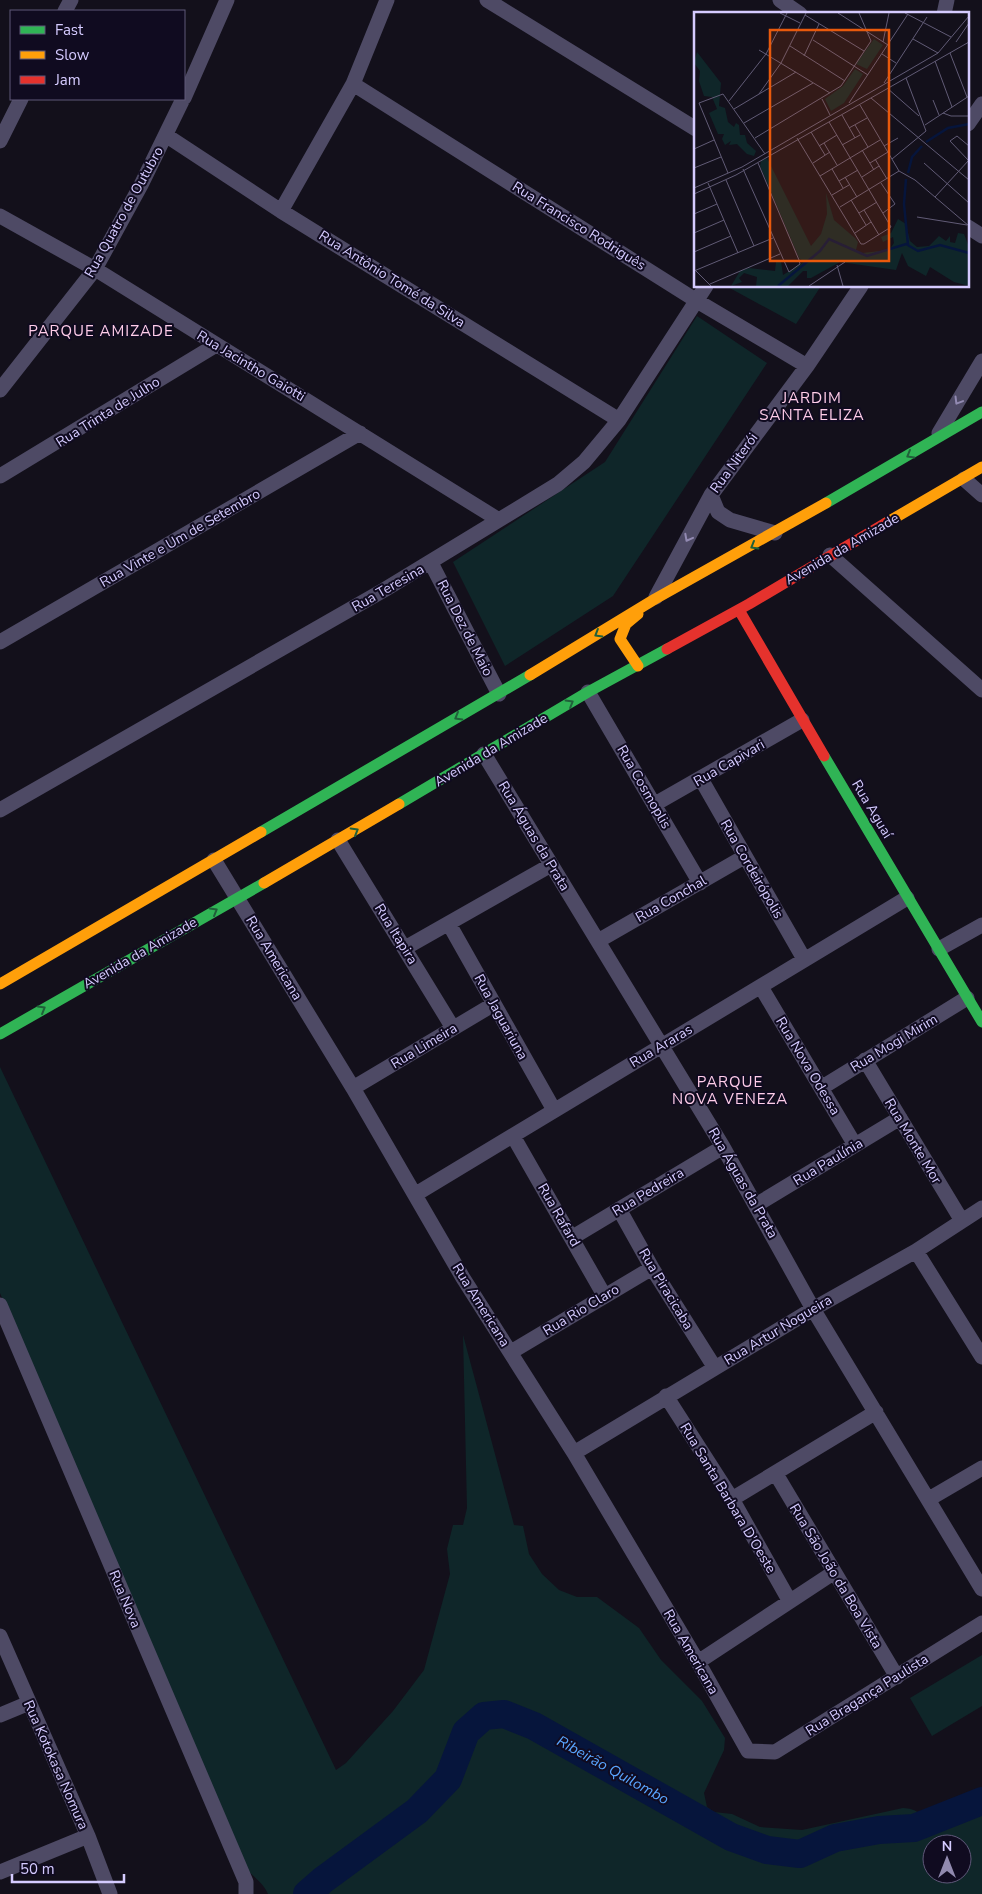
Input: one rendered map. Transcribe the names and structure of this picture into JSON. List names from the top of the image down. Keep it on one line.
{"streets":{"main road":["Avenida da Amizade","Rua Aguaí"],"street":["Rua Quatro de Outubro","Rua Francisco Rodriguês","Rua Antônio Tomé da Silva","Rua Jacintho Gaiotti","Rua Trinta de Julho","Rua Niterói","Rua Vinte e Um de Setembro","Rua Teresina","Rua Dez de Maio","Rua Capivari","Rua Cosmoplis","Rua Águas da Prata","Rua Cordeirópolis","Rua Conchal","Rua Itapira","Rua Americana","Rua Jaguariuna","Rua Mogi Mirim","Rua Limeira","Rua Araras","Rua Nova Odessa","Rua Monte Mor","Rua Paulínia","Rua Pedreira","Rua Rafard","Rua Piracicaba","Rua Rio Claro","Rua Artur Nogueira","Rua Santa Barbara D'Oeste","Rua São João da Boa Vista","Rua Nova","Rua Bragança Paulista","Rua Kotokasa Nomura"]},"crossings":[["Rua Quatro de Outubro","Rua Antônio Tomé da Silva"],["Rua Quatro de Outubro","Rua Jacintho Gaiotti"],["Rua Francisco Rodriguês","Rua Niterói"],["Rua Francisco Rodriguês","Rua Teresina"],["Rua Antônio Tomé da Silva","Rua Teresina"],["Rua Jacintho Gaiotti","Rua Trinta de Julho"],["Rua Jacintho Gaiotti","Rua Vinte e Um de Setembro"],["Rua Jacintho Gaiotti","Rua Teresina"],["Avenida da Amizade","Rua Cosmoplis"],["Avenida da Amizade","Rua Aguaí"],["Avenida da Amizade","Rua Águas da Prata"],["Avenida da Amizade","Rua Itapira"],["Avenida da Amizade","Rua Americana"],["Rua Teresina","Rua Dez de Maio"],["Rua Capivari","Rua Cosmoplis"],["Rua Capivari","Rua Aguaí"],["Rua Capivari","Rua Cordeirópolis"],["Rua Cosmoplis","Rua Conchal"],["Rua Aguaí","Rua Mogi Mirim"],["Rua Aguaí","Rua Araras"],["Rua Águas da Prata","Rua Conchal"],["Rua Águas da Prata","Rua Araras"],["Rua Águas da Prata","Rua Paulínia"],["Rua Águas da Prata","Rua Pedreira"],["Rua Águas da Prata","Rua Artur Nogueira"],["Rua Cordeirópolis","Rua Conchal"],["Rua Cordeirópolis","Rua Araras"],["Rua Itapira","Rua Limeira"],["Rua Americana","Rua Limeira"],["Rua Americana","Rua Araras"],["Rua Americana","Rua Rio Claro"],["Rua Americana","Rua Artur Nogueira"],["Rua Americana","Rua Bragança Paulista"],["Rua Jaguariuna","Rua Limeira"],["Rua Jaguariuna","Rua Araras"],["Rua Mogi Mirim","Rua Nova Odessa"],["Rua Mogi Mirim","Rua Monte Mor"],["Rua Araras","Rua Nova Odessa"],["Rua Araras","Rua Rafard"],["Rua Nova Odessa","Rua Paulínia"],["Rua Monte Mor","Rua Paulínia"],["Rua Monte Mor","Rua Artur Nogueira"],["Rua Pedreira","Rua Rafard"],["Rua Pedreira","Rua Piracicaba"],["Rua Rafard","Rua Rio Claro"],["Rua Piracicaba","Rua Rio Claro"],["Rua Piracicaba","Rua Artur Nogueira"],["Rua Artur Nogueira","Rua Santa Barbara D'Oeste"],["Rua São João da Boa Vista","Rua Bragança Paulista"]],"districts":["PARQUE AMIZADE","JARDIM SANTA ELIZA","PARQUE NOVA VENEZA"],"water":["Ribeirão Quilombo"],"legend":["Fast","Slow","Jam"],"scale_bar":"50 m","north":"top"}
